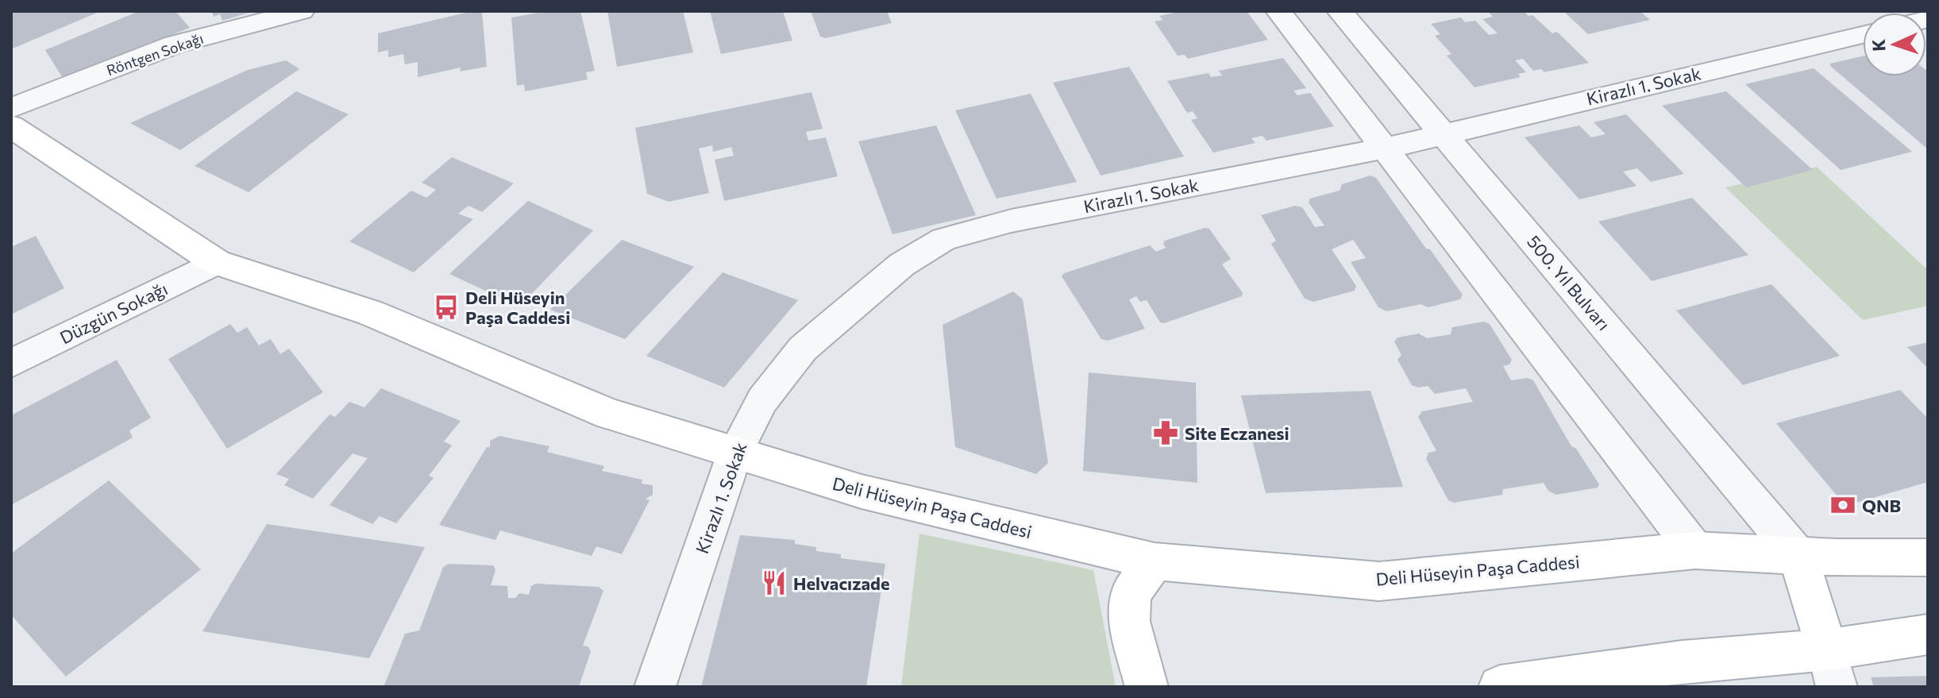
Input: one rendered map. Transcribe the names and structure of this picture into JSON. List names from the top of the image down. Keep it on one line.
{"streets":{"main road":["Deli Hüseyin Paşa Caddesi"],"street":["Röntgen Sokağı","Kirazlı 1. Sokak","500. Yıl Bulvarı","Düzgün Sokağı"]},"crossings":[["Kirazlı 1. Sokak","500. Yıl Bulvarı"],["Kirazlı 1. Sokak","Deli Hüseyin Paşa Caddesi"],["500. Yıl Bulvarı","Deli Hüseyin Paşa Caddesi"],["Düzgün Sokağı","Deli Hüseyin Paşa Caddesi"]],"places":{"bus stop":["Deli Hüseyin Paşa Caddesi"],"pharmacy":["Site Eczanesi"],"bank":["QNB"],"restaurant":["Helvacızade"]},"north":"left"}
